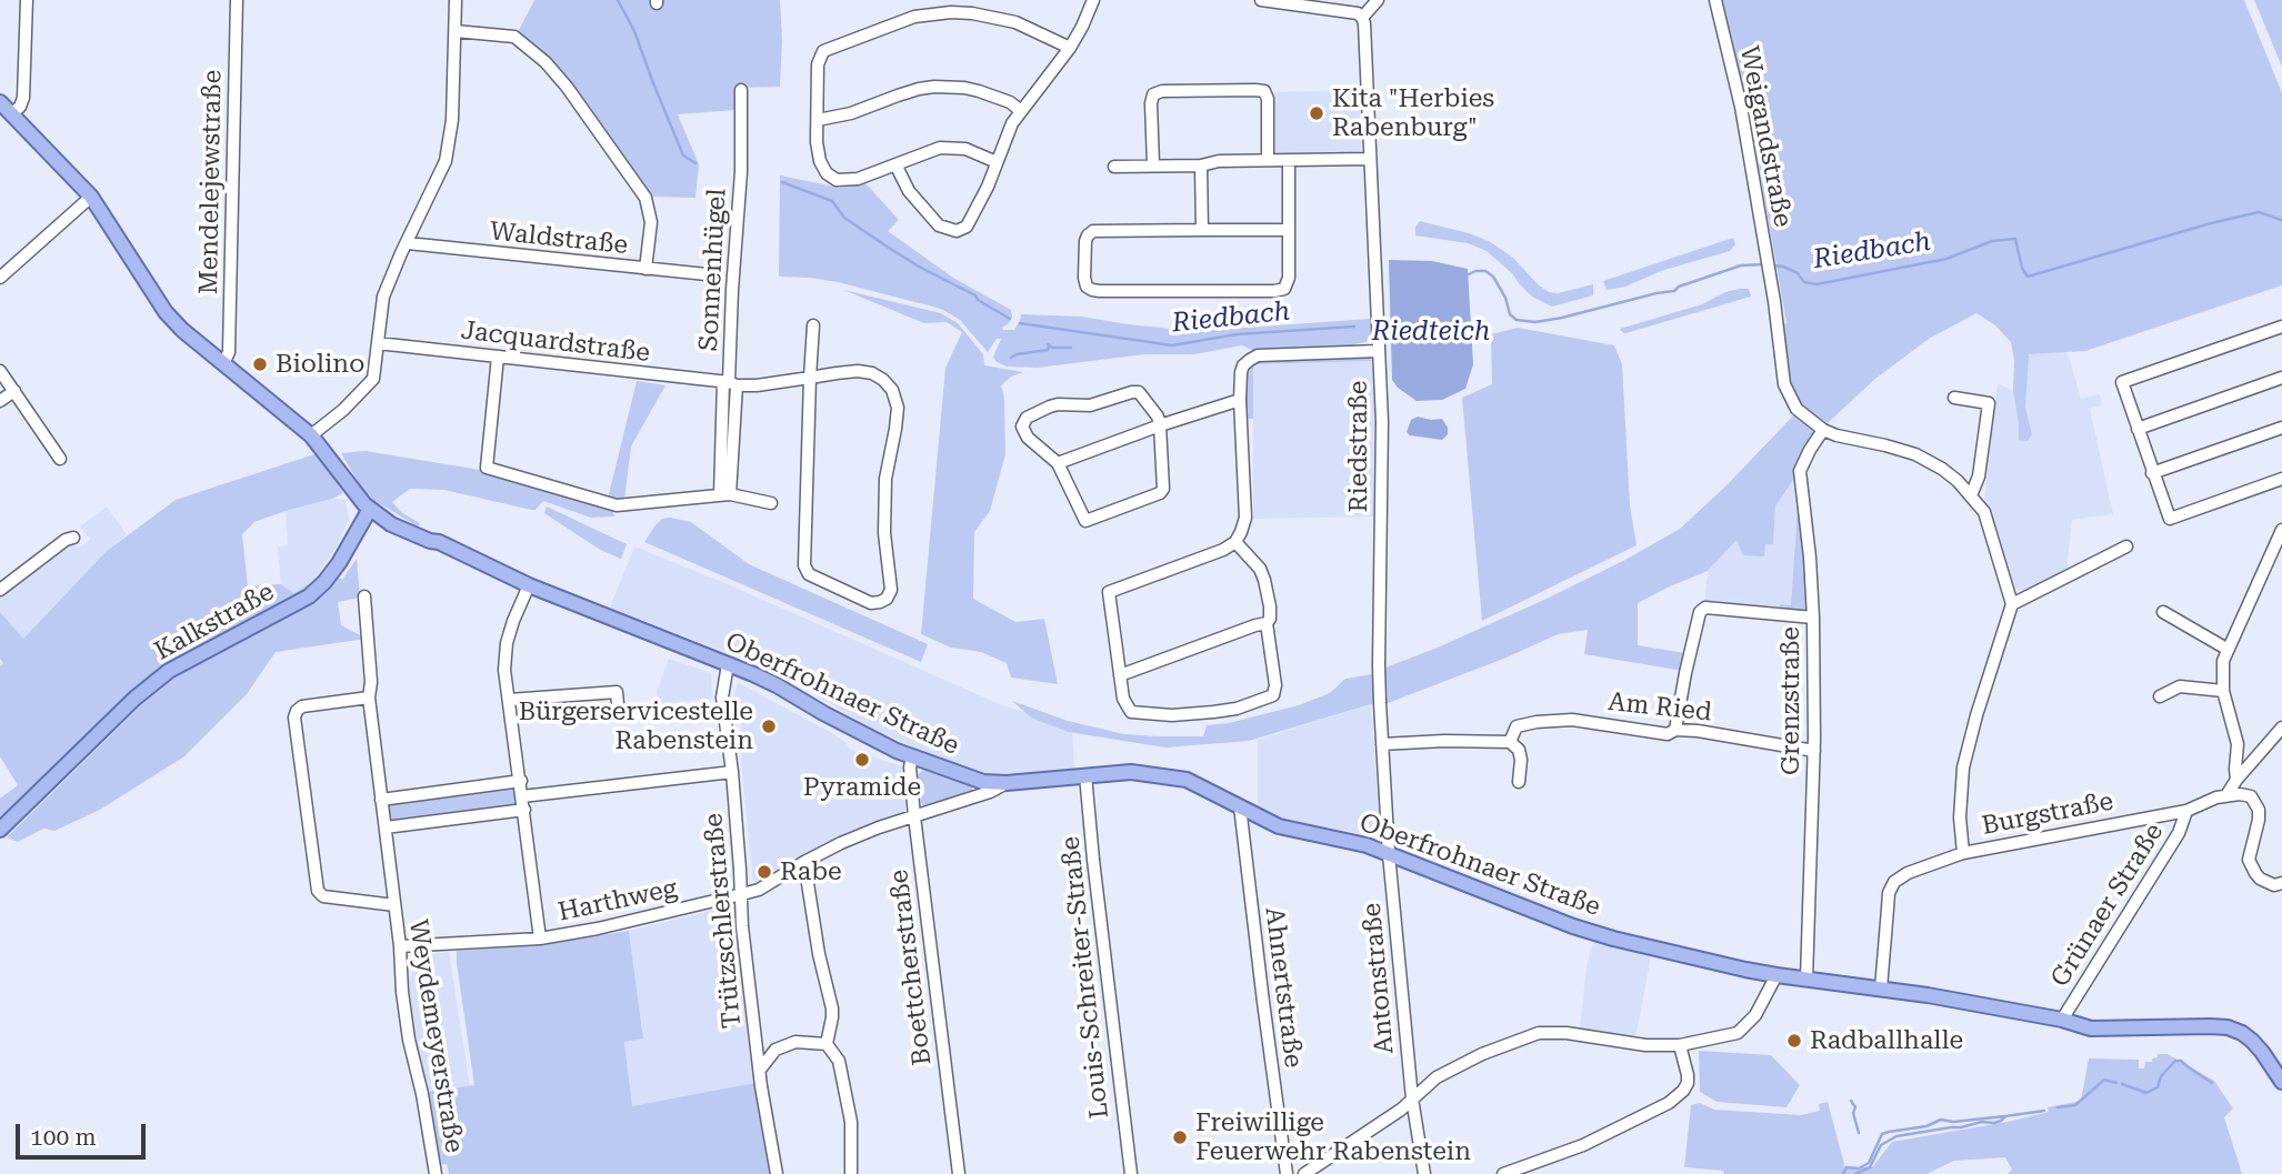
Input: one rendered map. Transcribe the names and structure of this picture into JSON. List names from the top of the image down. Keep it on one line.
{"streets":{"main road":["Kalkstraße","Oberfrohnaer Straße"],"street":["Weigandstraße","Mendelejewstraße","Waldstraße","Sonnenhügel","Jacquardstraße","Riedstraße","Grenzstraße","Am Ried","Burgstraße","Harthweg","Grünaer Straße","Trützschlerstraße","Boettcherstraße","Louis-Schreiter-Straße","Antonstraße","Ahnertstraße","Weydemeyerstraße"]},"crossings":[["Weigandstraße","Grenzstraße"],["Mendelejewstraße","Oberfrohnaer Straße"],["Sonnenhügel","Jacquardstraße"],["Riedstraße","Oberfrohnaer Straße"],["Riedstraße","Antonstraße"],["Kalkstraße","Oberfrohnaer Straße"],["Oberfrohnaer Straße","Grenzstraße"],["Oberfrohnaer Straße","Harthweg"],["Oberfrohnaer Straße","Grünaer Straße"],["Oberfrohnaer Straße","Trützschlerstraße"],["Oberfrohnaer Straße","Boettcherstraße"],["Oberfrohnaer Straße","Louis-Schreiter-Straße"],["Oberfrohnaer Straße","Antonstraße"],["Oberfrohnaer Straße","Ahnertstraße"],["Grenzstraße","Am Ried"],["Burgstraße","Grünaer Straße"],["Harthweg","Trützschlerstraße"],["Harthweg","Boettcherstraße"],["Harthweg","Weydemeyerstraße"]],"water":["Riedbach","Riedteich"],"places":["Kita \"Herbies Rabenburg\"","Biolino","Bürgerservicestelle Rabenstein","Pyramide","Rabe","Radballhalle","Freiwillige Feuerwehr Rabenstein"],"scale_bar":"100 m"}
